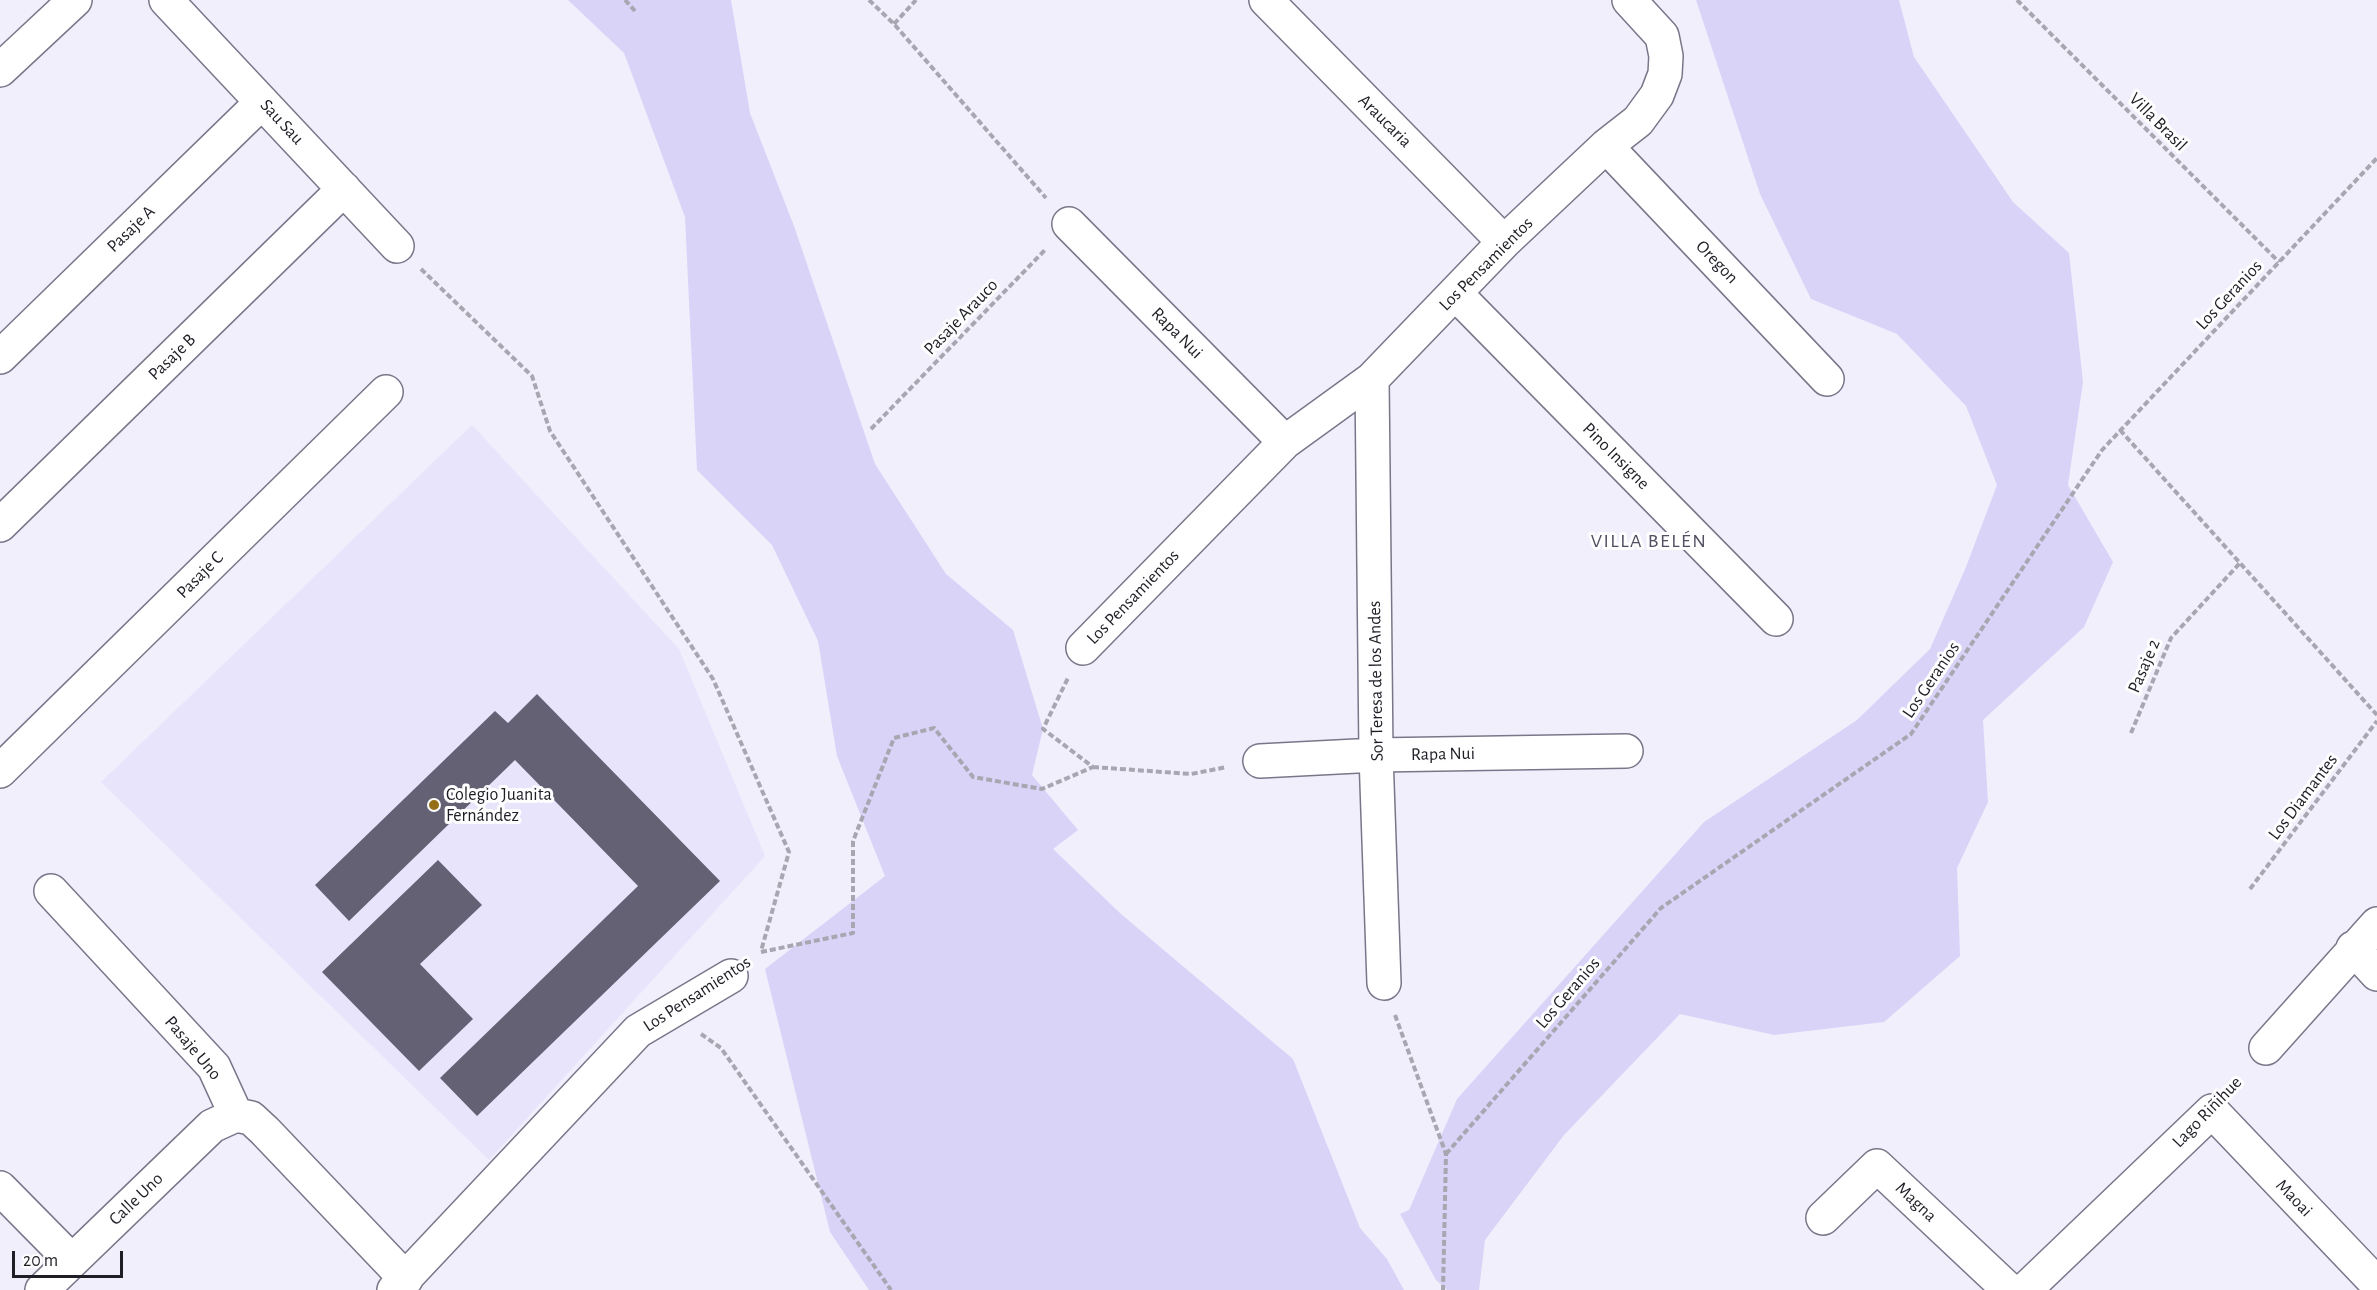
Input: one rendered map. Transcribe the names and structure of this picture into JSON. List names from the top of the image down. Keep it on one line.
{"streets":{"street":["Araucaria","Sau Sau","Pasaje A","Oregon","Los Pensamientos","Rapa Nui","Pasaje B","Pino Insigne","Pasaje C","Sor Teresa de los Andes","Pasaje Uno","Lago Riñihue","Maoai","Calle Uno","Magna"],"path":["Villa Brasil","Los Geranios","Pasaje Arauco","Pasaje 2","Los Diamantes"]},"crossings":[["Araucaria","Los Pensamientos"],["Sau Sau","Pasaje A"],["Sau Sau","Pasaje B"],["Villa Brasil","Los Geranios"],["Oregon","Los Pensamientos"],["Los Pensamientos","Rapa Nui"],["Los Pensamientos","Pino Insigne"],["Los Pensamientos","Sor Teresa de los Andes"],["Pasaje Arauco","Rapa Nui"],["Rapa Nui","Sor Teresa de los Andes"],["Pasaje Uno","Calle Uno"],["Lago Riñihue","Maoai"]],"districts":["VILLA BELÉN"],"places":["Colegio Juanita Fernández"],"scale_bar":"20 m"}
